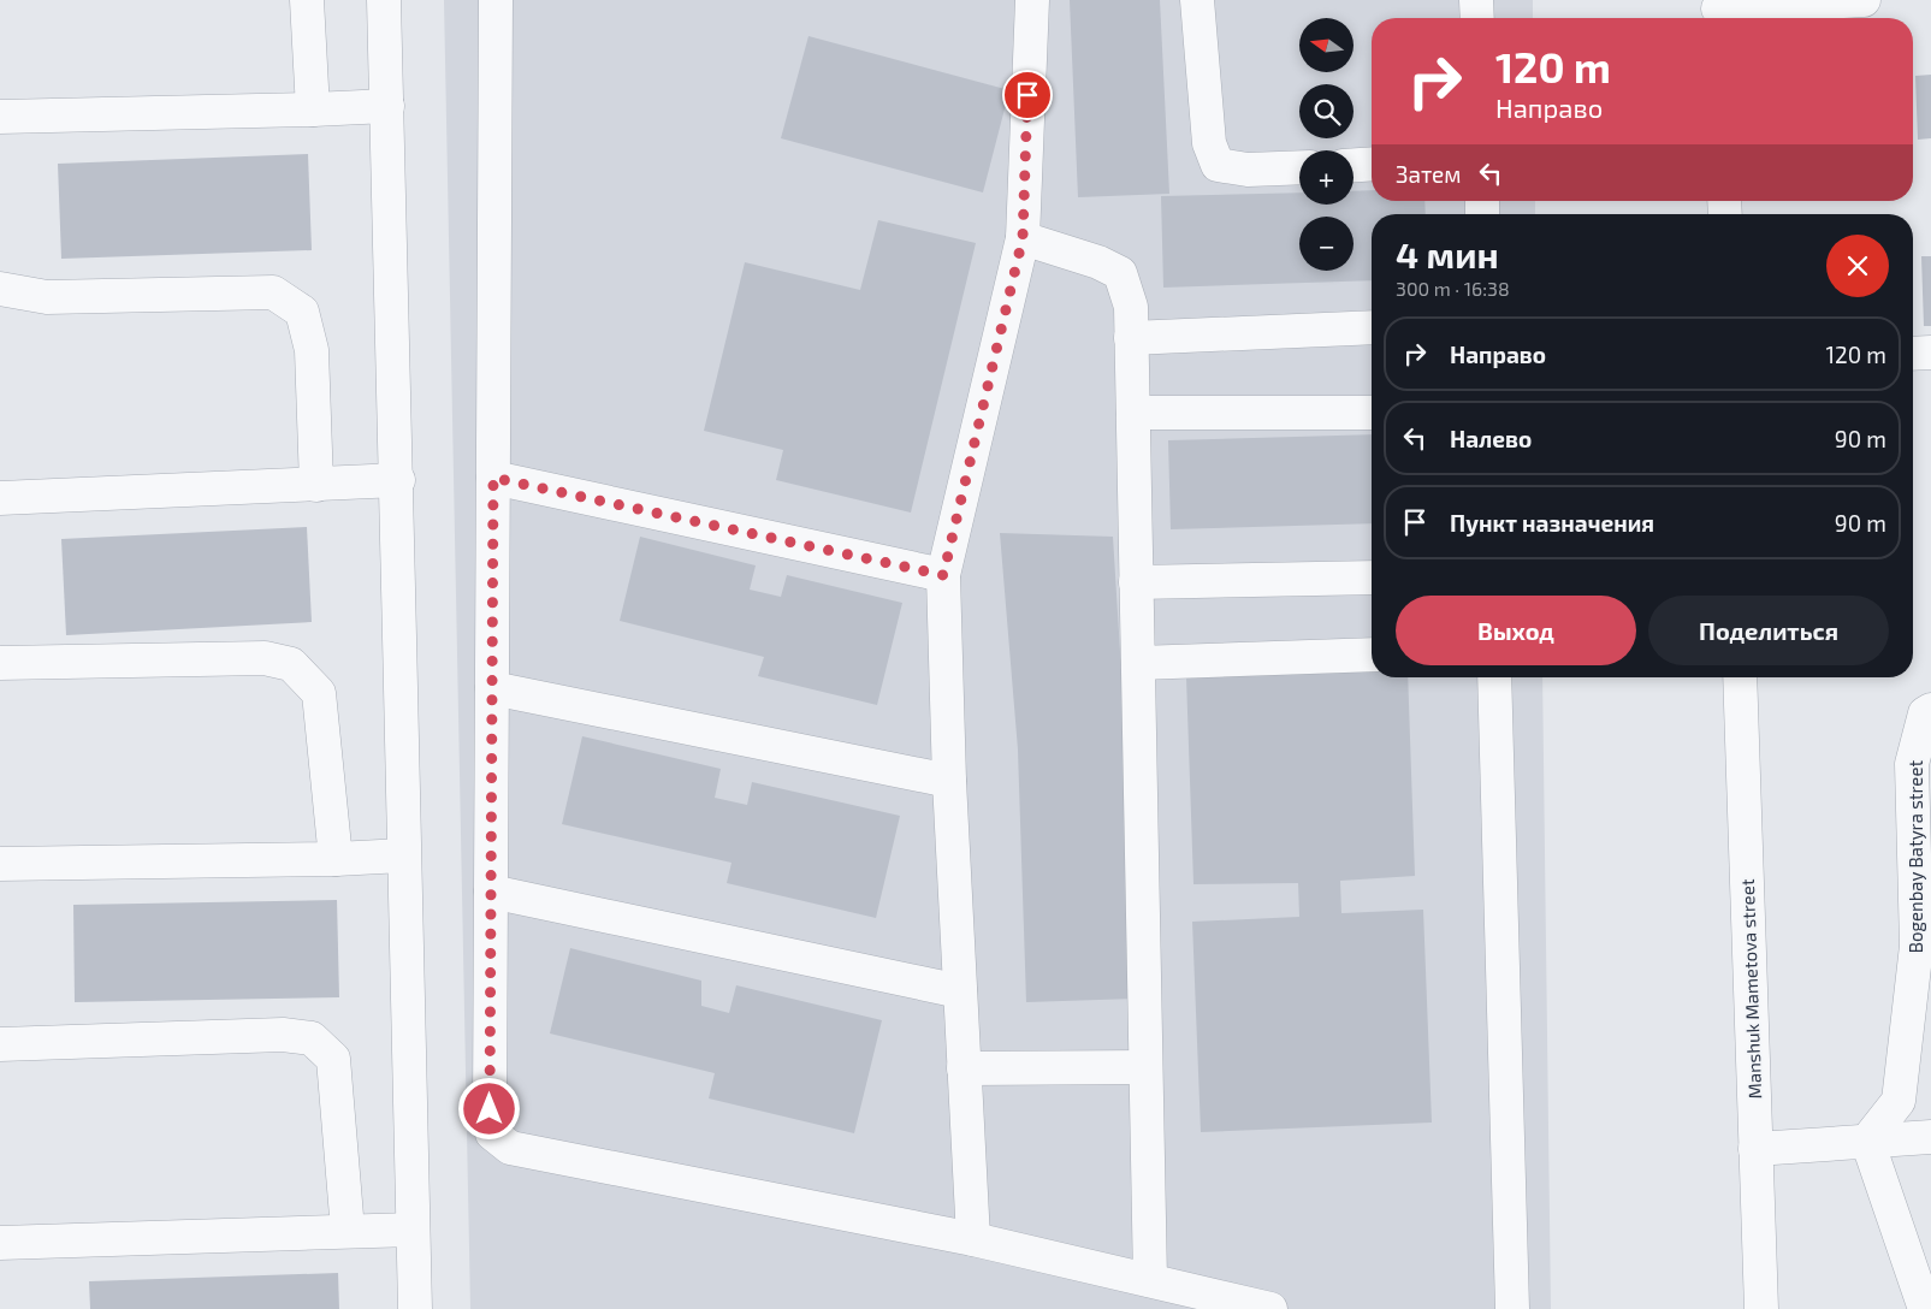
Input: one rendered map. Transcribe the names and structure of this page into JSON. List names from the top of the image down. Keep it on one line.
{"streets":{"street":["Bogenbay Batyra street","Manshuk Mametova street"]},"north":"left","page":{"map_buttons":["+","−"],"turn":["120 m","Направо"],"then":"Затем","heading":["4 мин","300 m · 16:38"],"list":[{"name":"Направо","value":"120 m"},{"name":"Налево","value":"90 m"},{"name":"Пункт назначения","value":"90 m"}],"buttons":["Выход","Поделиться"]}}
